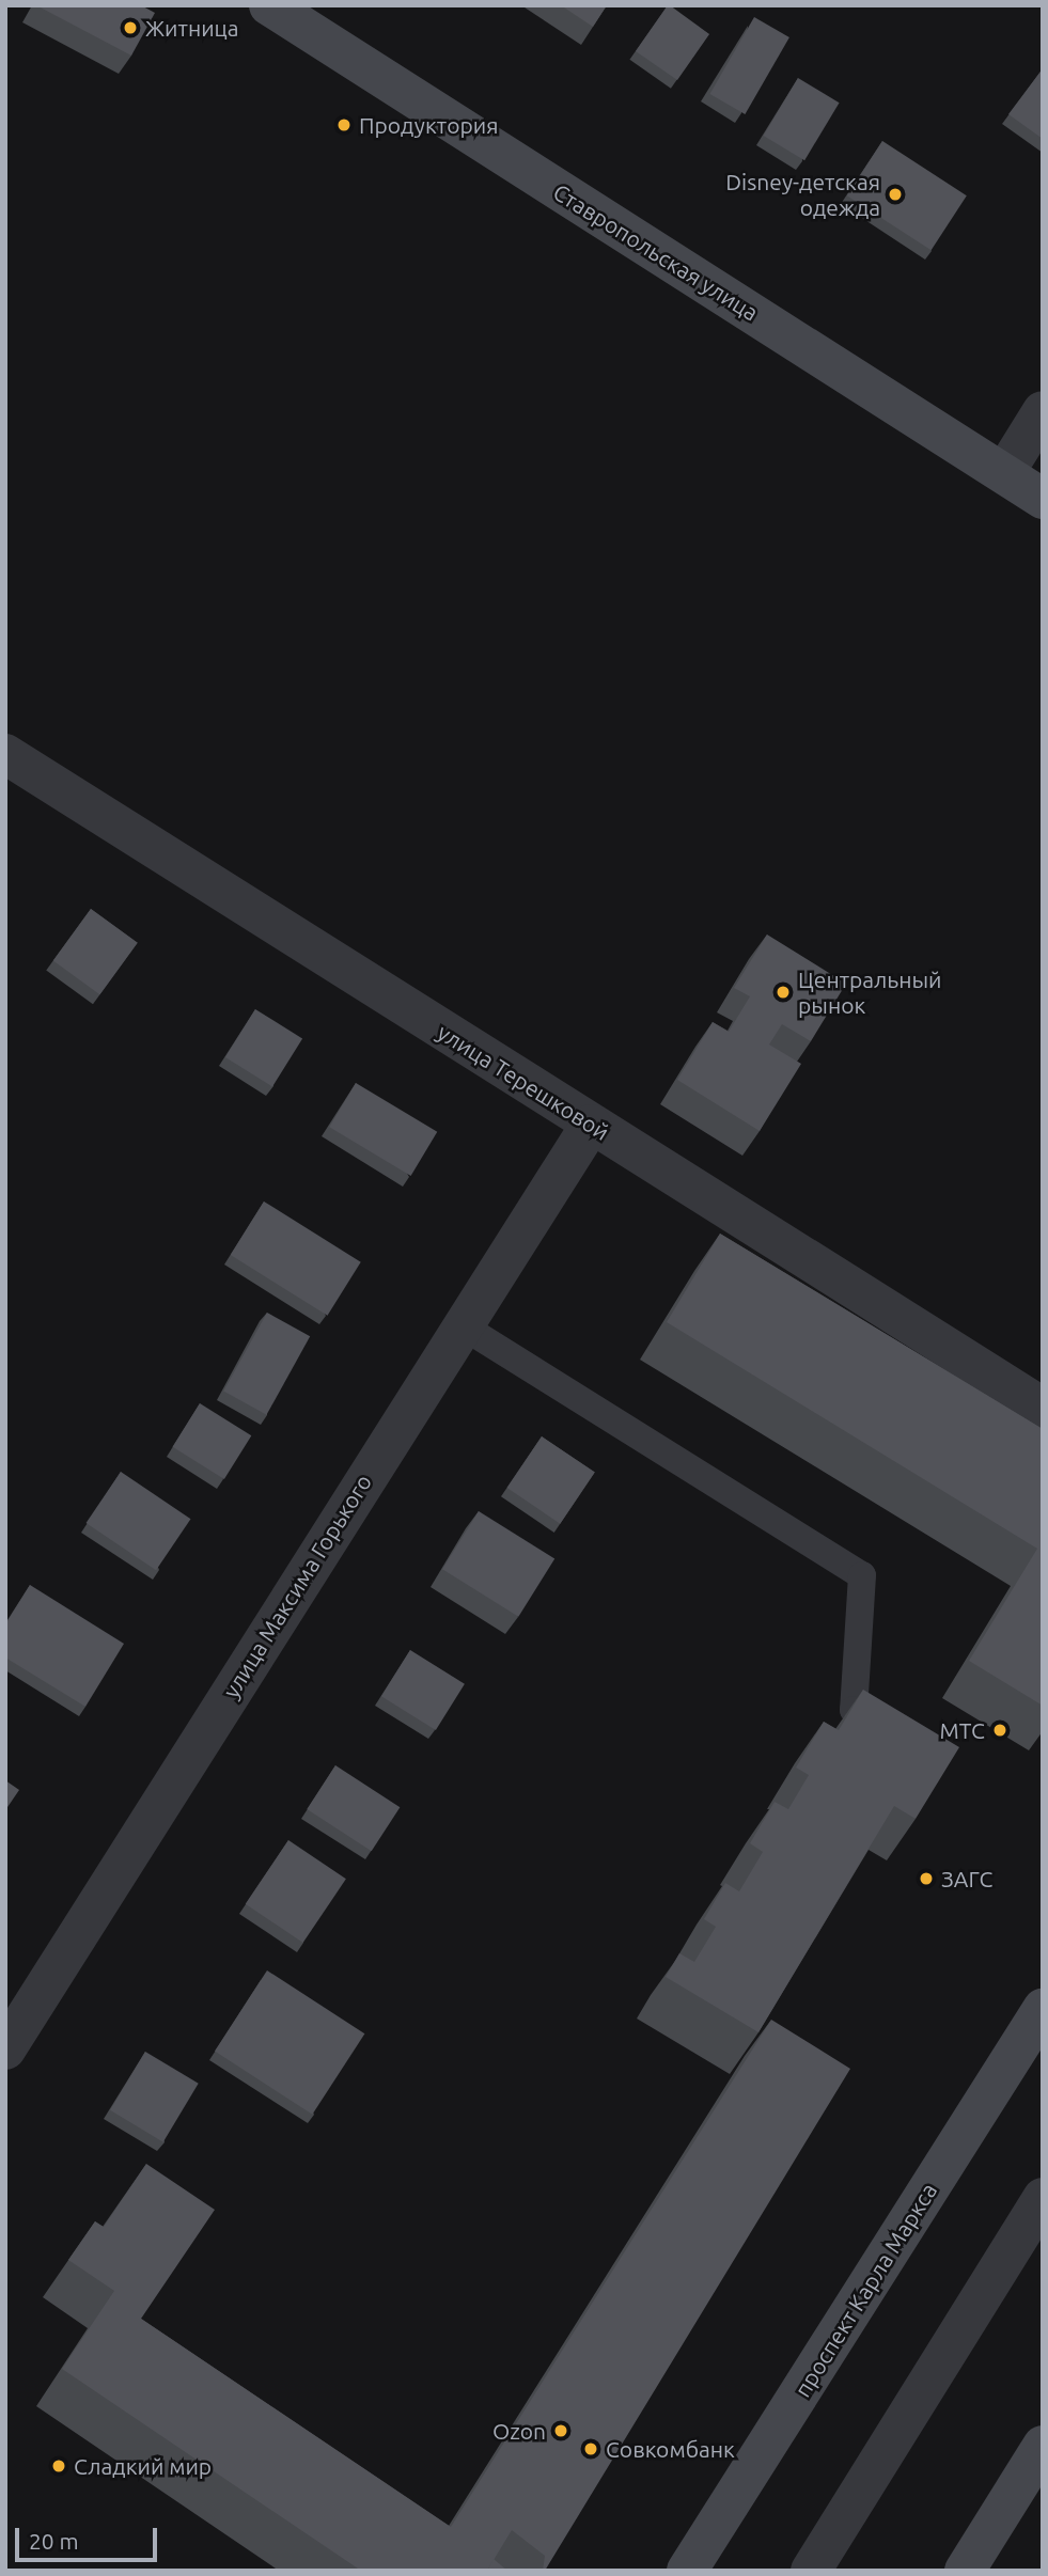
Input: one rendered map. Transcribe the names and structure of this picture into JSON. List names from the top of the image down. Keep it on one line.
{"streets":{"street":["Ставропольская улица","улица Терешковой","улица Максима Горького","проспект Карла Маркса"]},"crossings":[["улица Терешковой","улица Максима Горького"]],"places":["Житница","Продуктория","Disney-детская одежда","Центральный рынок","МТС","ЗАГС","Ozon","Совкомбанк","Сладкий мир"],"scale_bar":"20 m"}
